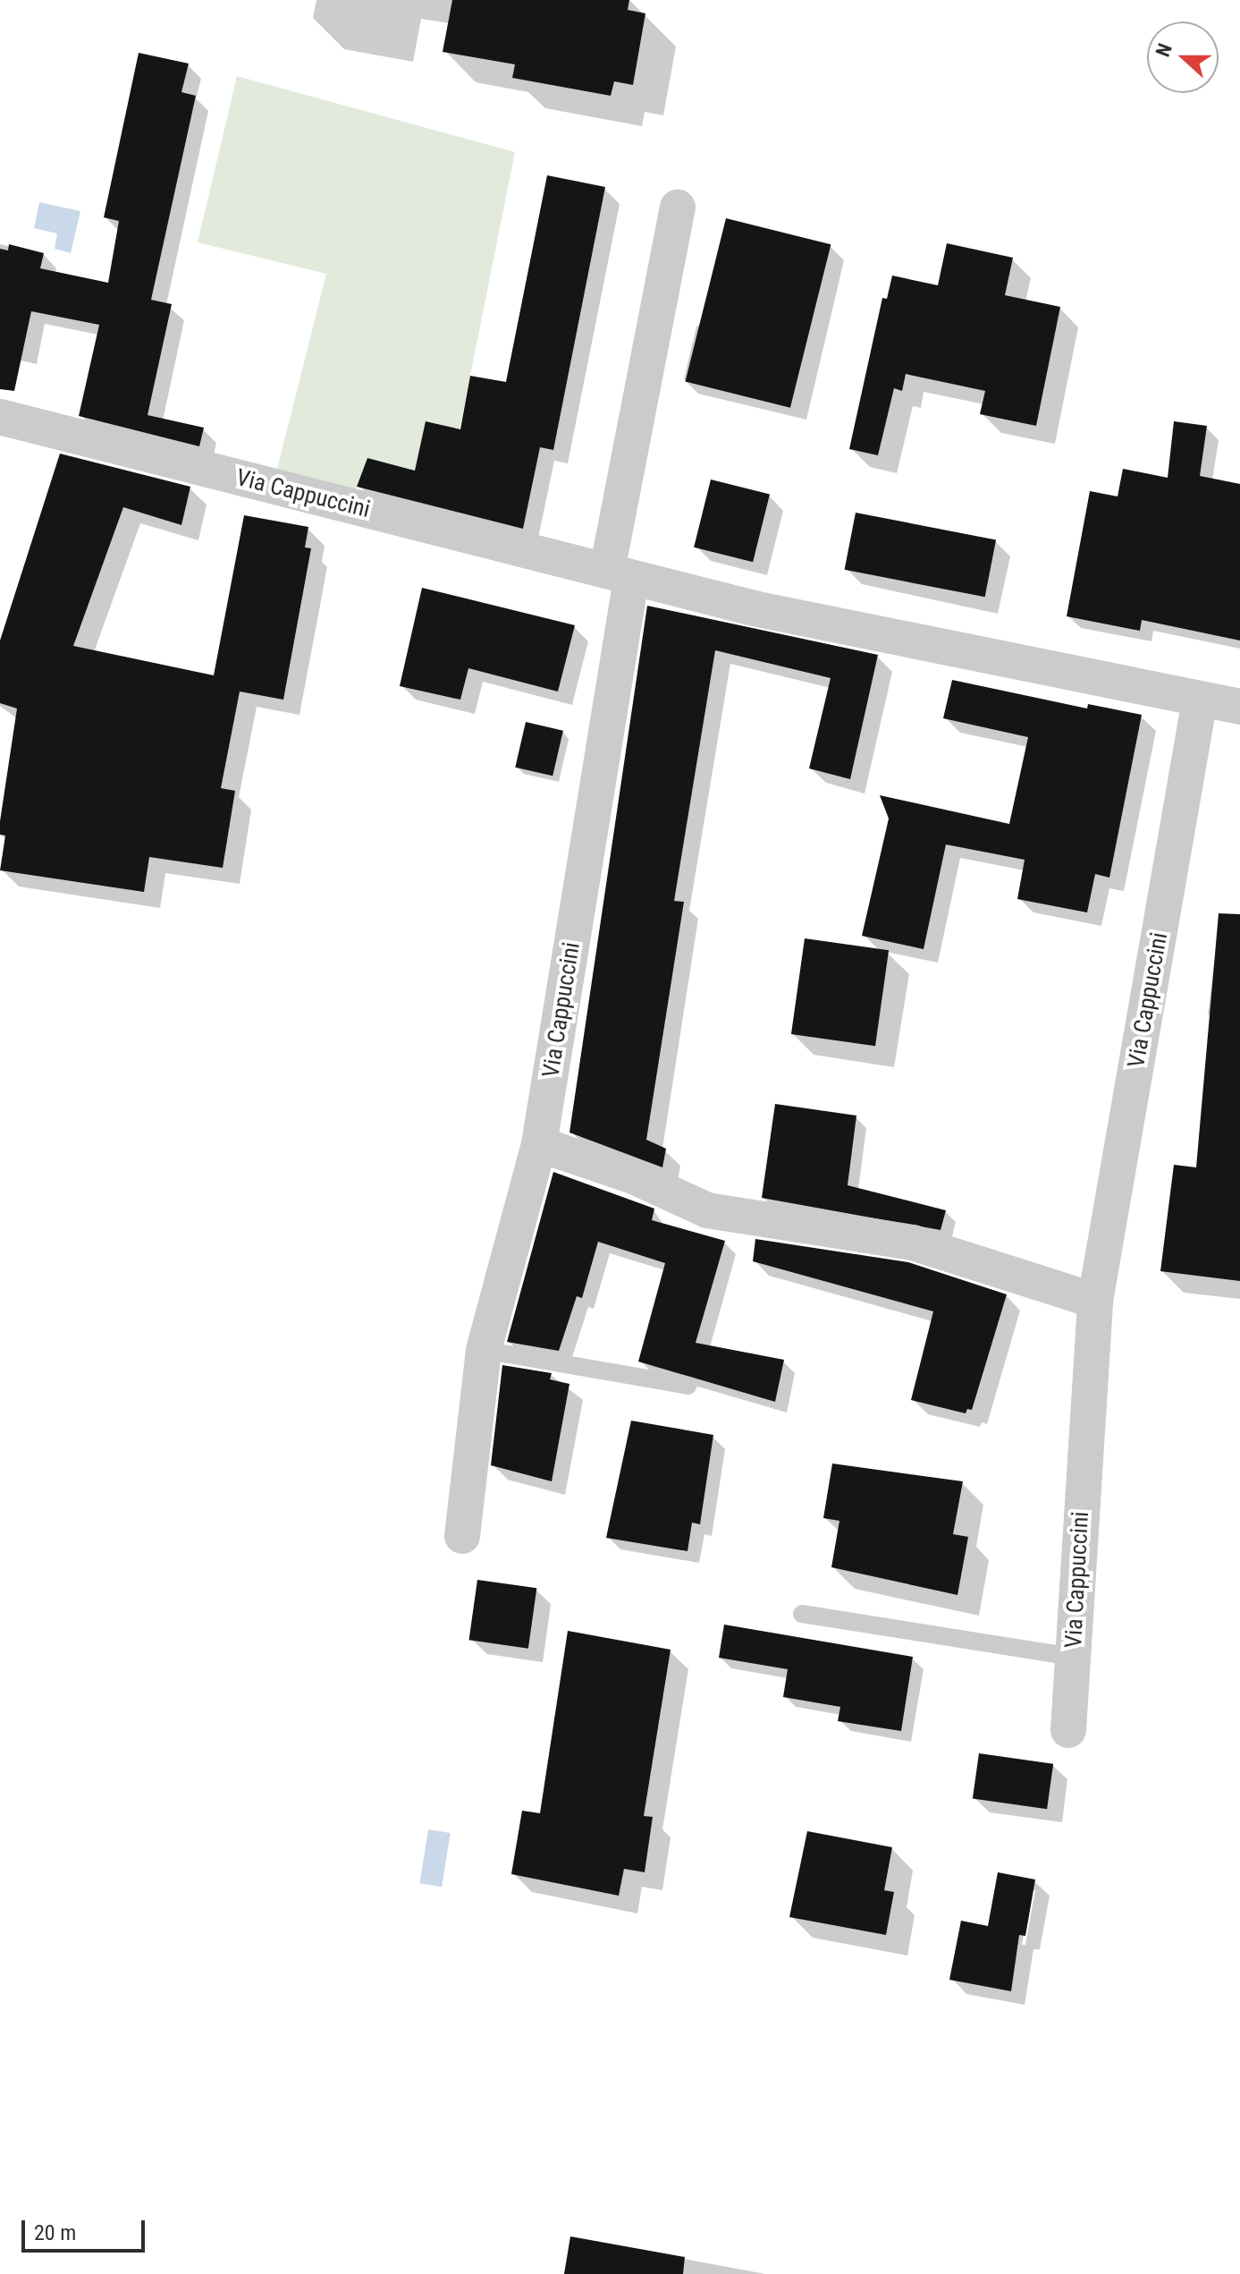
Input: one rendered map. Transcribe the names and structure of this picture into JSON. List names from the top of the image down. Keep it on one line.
{"streets":{"street":["Via Cappuccini"]},"scale_bar":"20 m","north":"left"}
